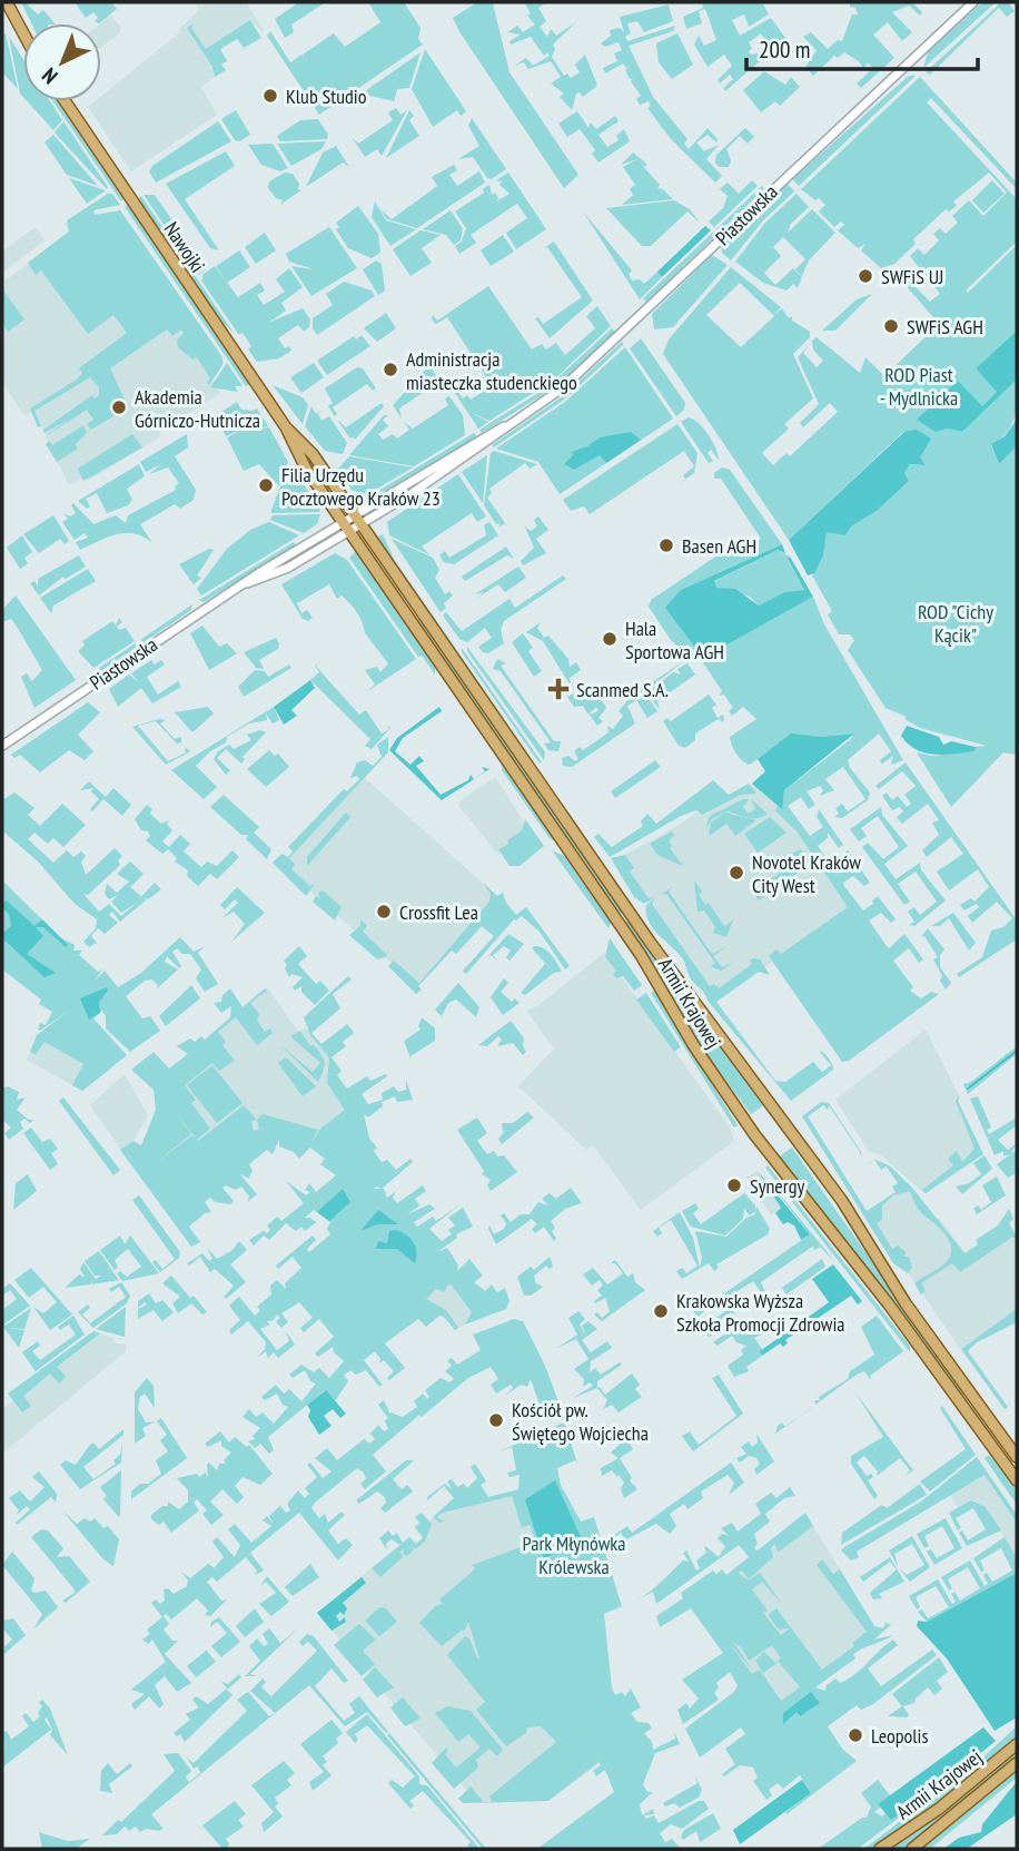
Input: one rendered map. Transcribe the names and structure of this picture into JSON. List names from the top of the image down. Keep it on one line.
{"streets":{"main road":["Nawojki","Armii Krajowej"],"street":["Piastowska"]},"crossings":[["Piastowska","Nawojki"],["Piastowska","Armii Krajowej"],["Nawojki","Armii Krajowej"]],"parks":["ROD Piast - Mydlnicka","ROD \"Cichy Kącik\"","Park Młynówka Królewska"],"places":{"other":["Klub Studio","SWFiS UJ","SWFiS AGH","Administracja miasteczka studenckiego","Akademia Górniczo-Hutnicza","Filia Urzędu Pocztowego Kraków 23","Basen AGH","Hala Sportowa AGH","Novotel Kraków City West","Crossfit Lea","Synergy","Krakowska Wyższa Szkoła Promocji Zdrowia","Kościół pw. Świętego Wojciecha","Leopolis"],"health":["Scanmed S.A."]},"scale_bar":"200 m","north":"bottom left"}
